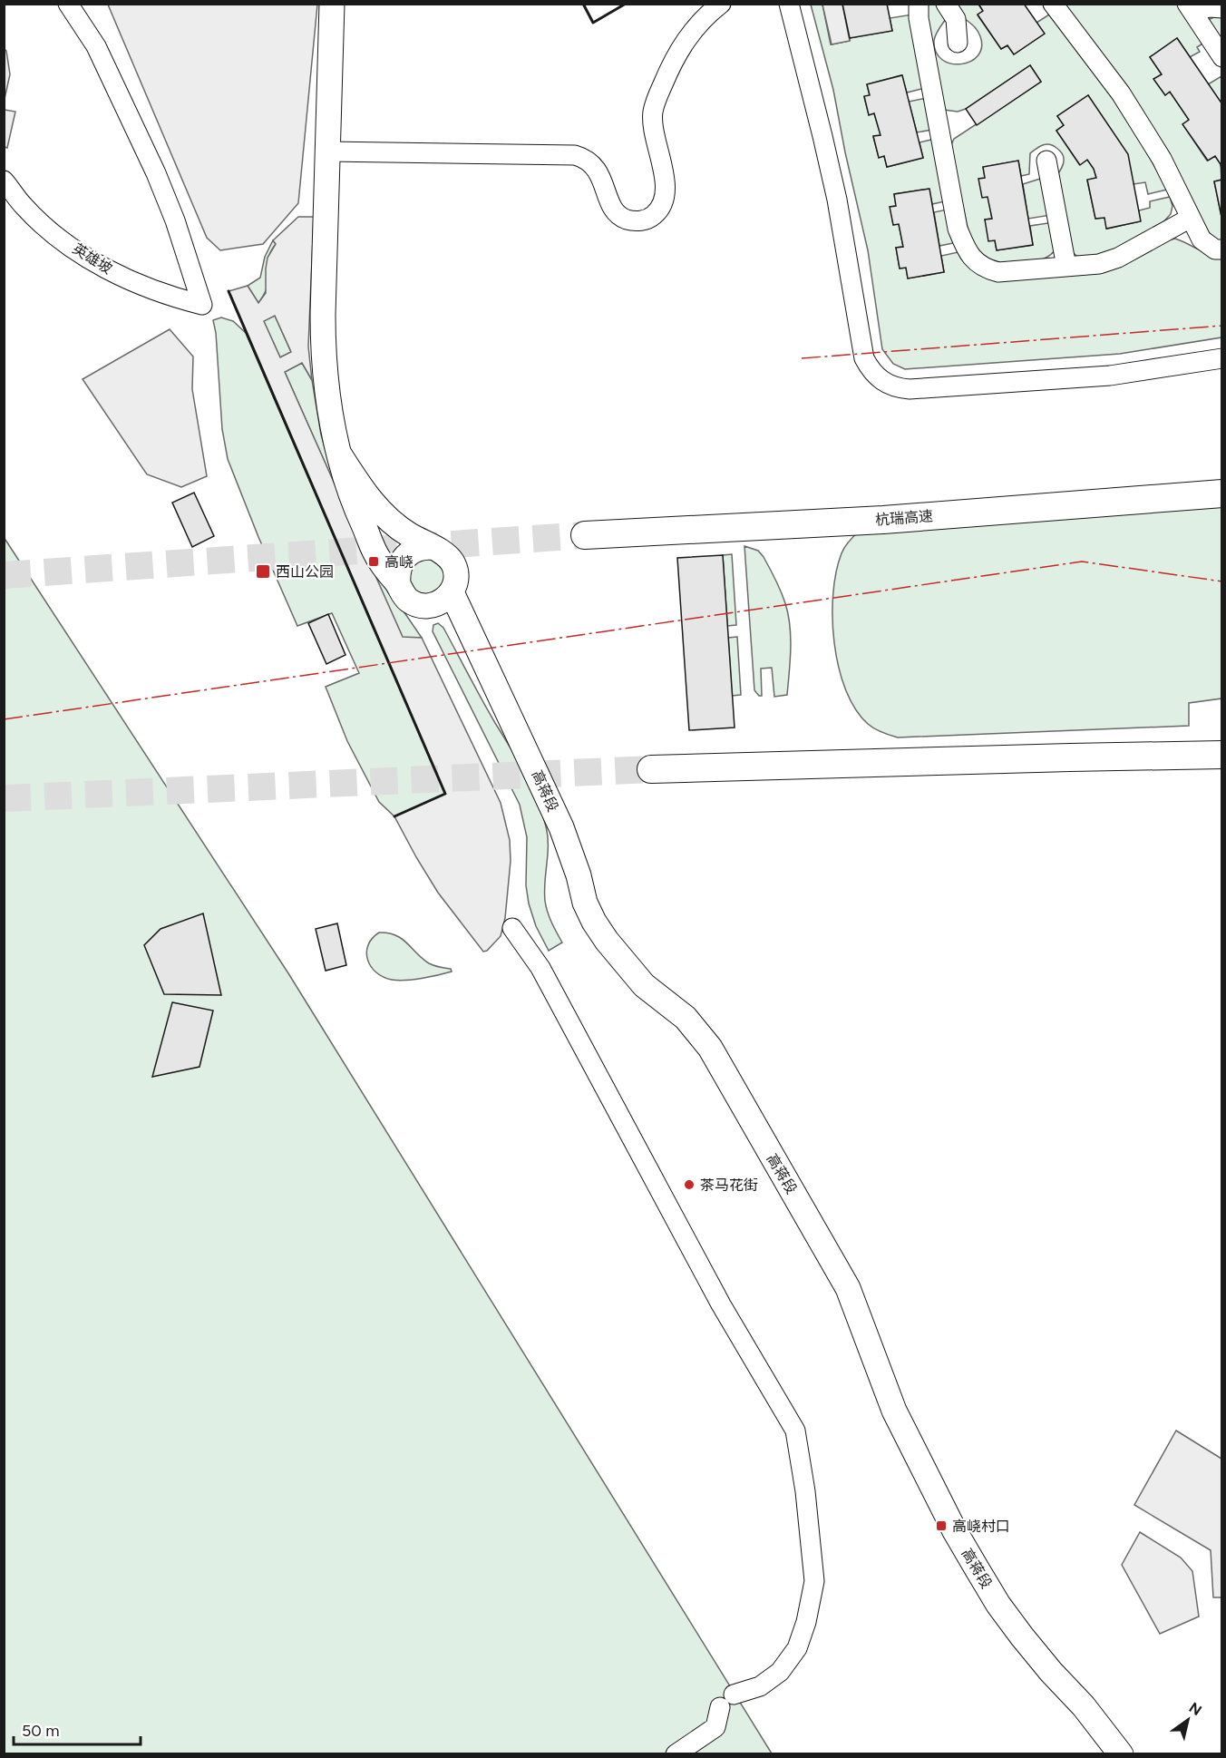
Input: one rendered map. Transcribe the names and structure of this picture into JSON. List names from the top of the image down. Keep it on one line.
{"streets":{"highway":["杭瑞高速"],"main road":["高蒋段"],"street":["英雄坡"]},"places":{"transit":["高峣","西山公园","高峣村口"],"other":["茶马花街"]},"scale_bar":"50 m","north":"top right"}
